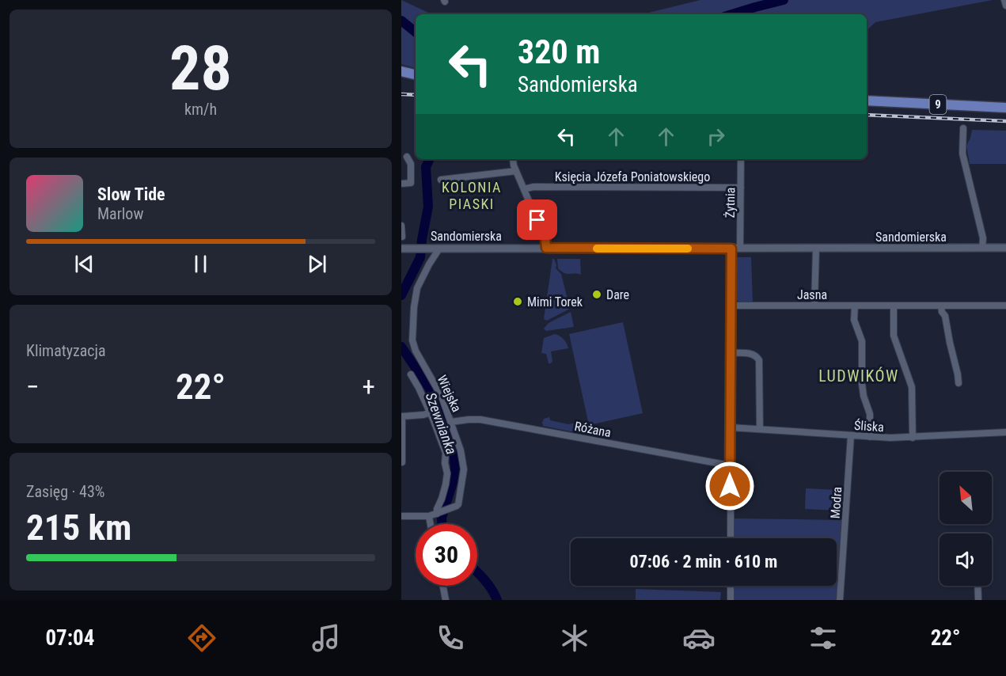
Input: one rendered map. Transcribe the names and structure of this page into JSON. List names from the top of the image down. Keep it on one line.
{"streets":{"main road":["9"],"street":["Księcia Józefa Poniatowskiego","Żytnia","Sandomierska","Jasna","Wiejska","Śliska","Różana","Modra"]},"crossings":[["Księcia Józefa Poniatowskiego","Żytnia"],["Żytnia","Sandomierska"],["Sandomierska","Wiejska"],["Wiejska","Różana"],["Śliska","Modra"]],"districts":["KOLONIA PIASKI","LUDWIKÓW"],"water":["Szewnianka"],"places":["Dare","Mimi Torek"],"north":"top left","page":{"tile":[["28","km/h"],"Klimatyzacja",["Zasięg · 43%","215 km"]],"turn":["320 m","Sandomierska"],"song":["Slow Tide","Marlow"],"heat":["−","22°","+"],"limit":"30","trip":"07:06 · 2 min · 610 m","tabs":["07:04","22°"]}}
